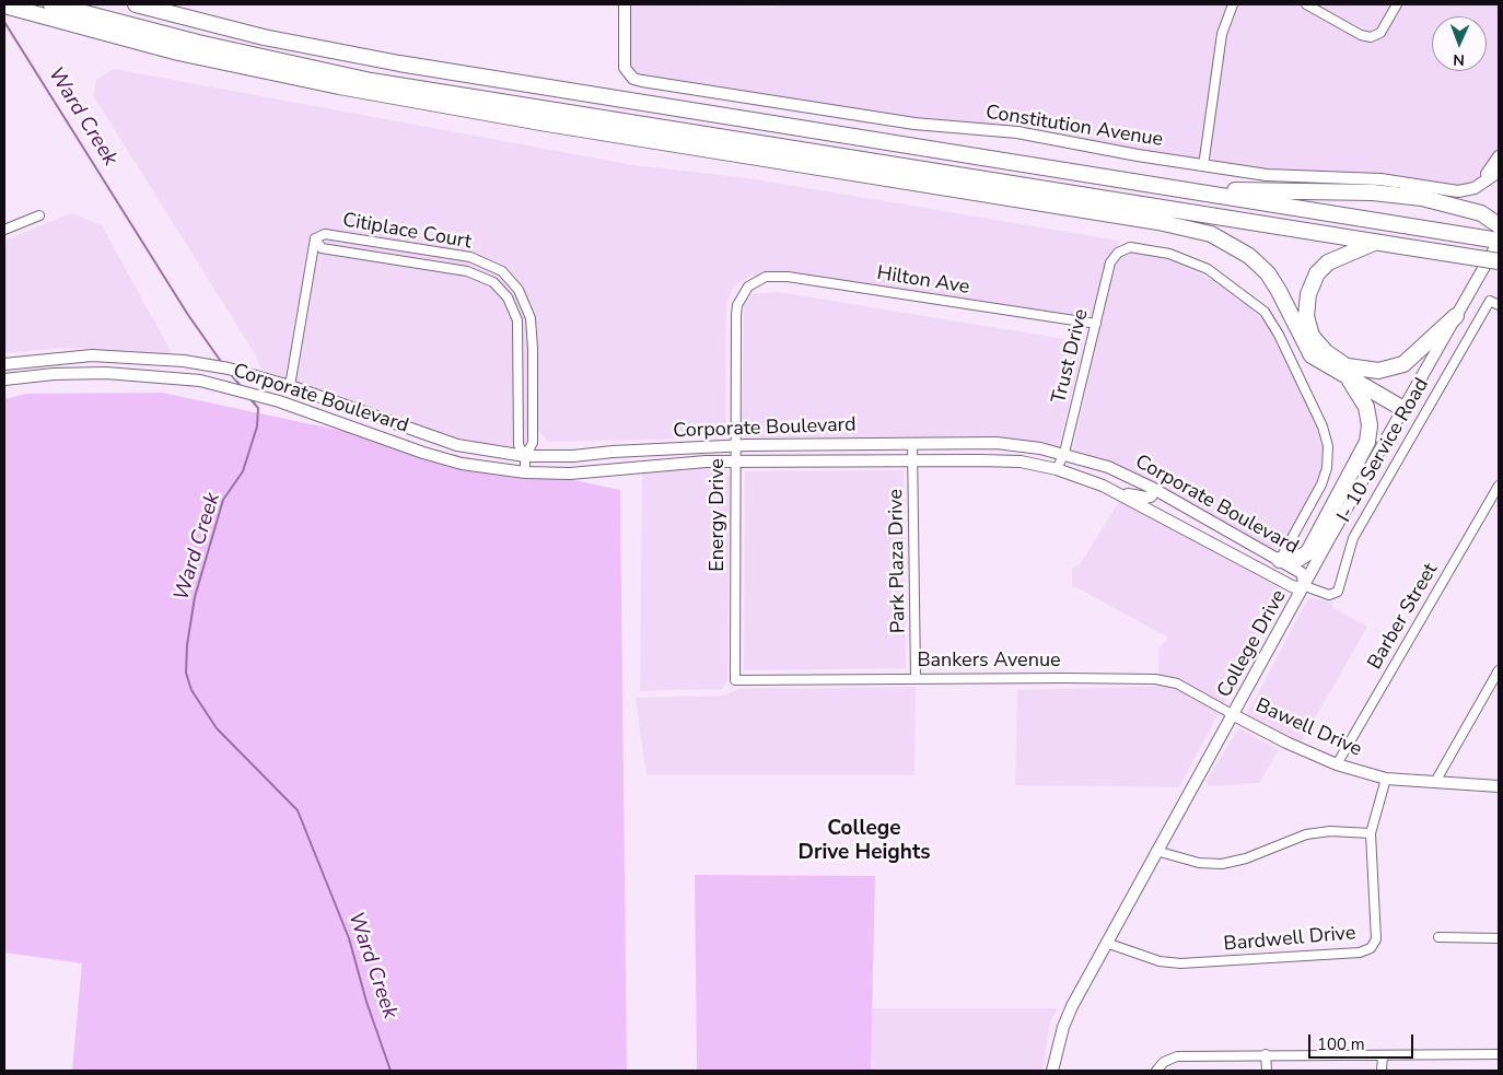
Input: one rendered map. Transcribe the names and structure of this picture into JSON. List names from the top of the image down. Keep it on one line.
{"streets":{"street":["Constitution Avenue","Citiplace Court","Hilton Ave","Trust Drive","Corporate Boulevard","I- 10 Service Road","Energy Drive","Park Plaza Drive","Barber Street","College Drive","Bankers Avenue","Bawell Drive","Bardwell Drive"]},"crossings":[["Citiplace Court","Corporate Boulevard"],["Hilton Ave","Trust Drive"],["Hilton Ave","Energy Drive"],["Trust Drive","Corporate Boulevard"],["Corporate Boulevard","I- 10 Service Road"],["Corporate Boulevard","Energy Drive"],["Corporate Boulevard","Park Plaza Drive"],["Corporate Boulevard","College Drive"],["I- 10 Service Road","College Drive"],["Energy Drive","Bankers Avenue"],["Park Plaza Drive","Bankers Avenue"],["Barber Street","Bawell Drive"],["College Drive","Bankers Avenue"],["College Drive","Bawell Drive"],["College Drive","Bardwell Drive"],["Bankers Avenue","Bawell Drive"],["Bawell Drive","Bardwell Drive"]],"districts":["College Drive Heights"],"water":["Ward Creek"],"scale_bar":"100 m","north":"bottom"}
